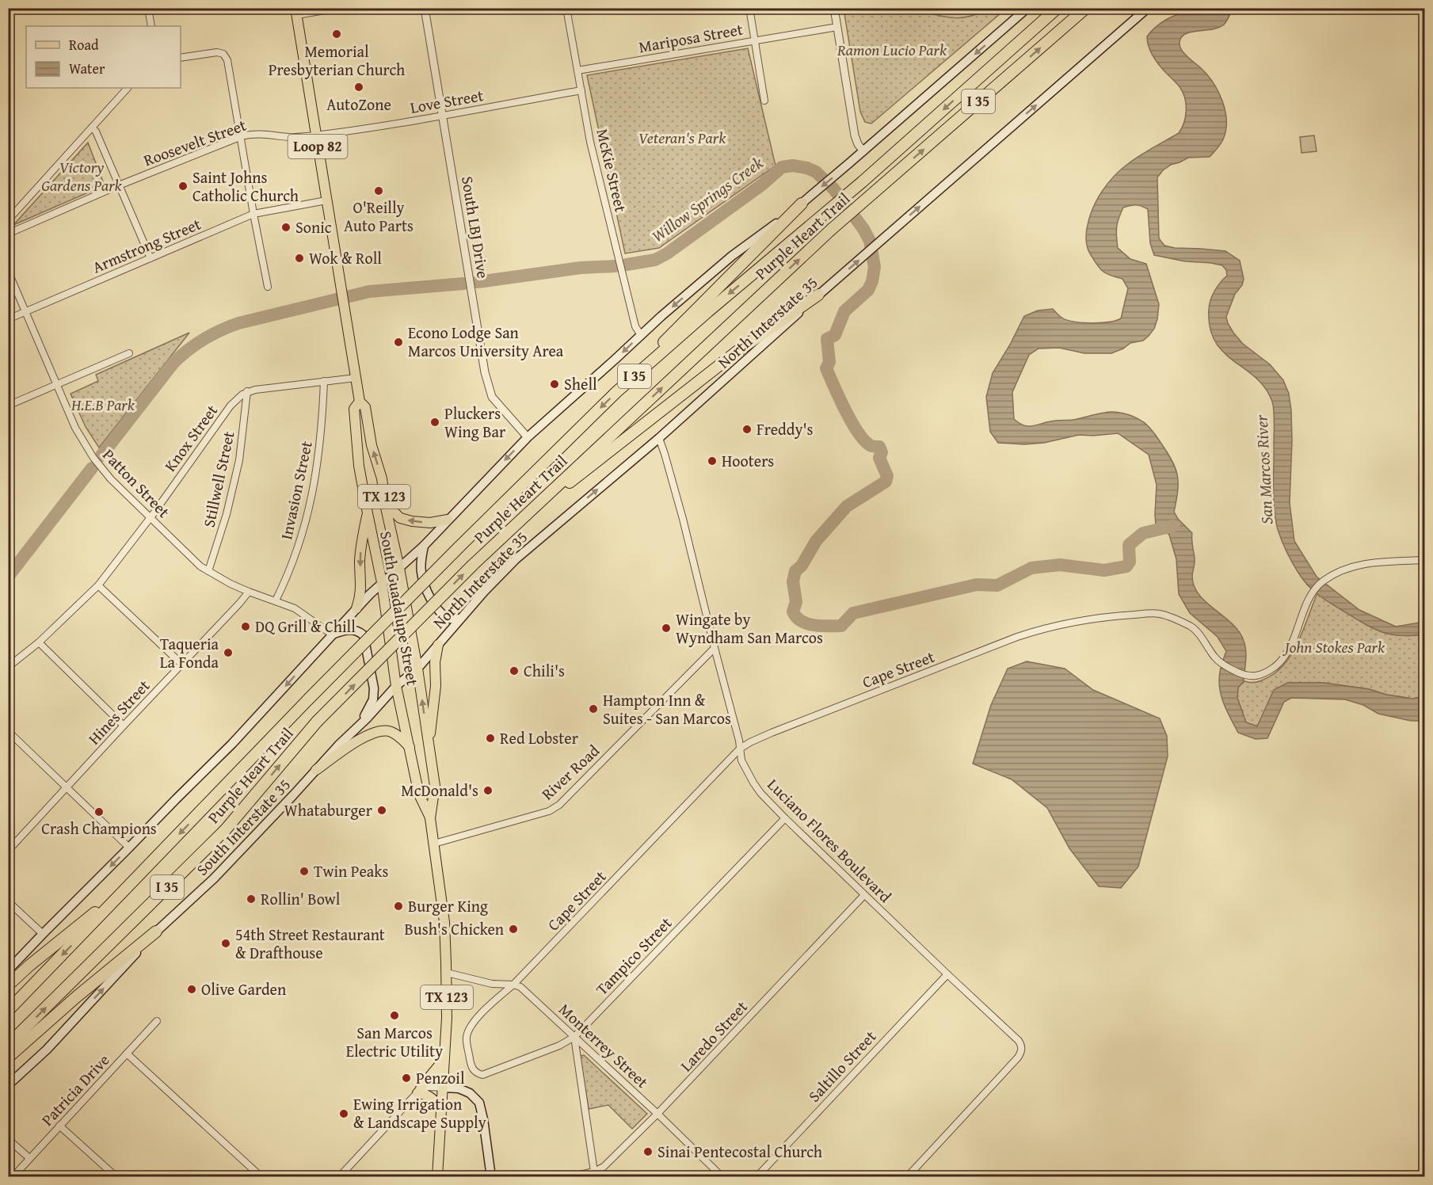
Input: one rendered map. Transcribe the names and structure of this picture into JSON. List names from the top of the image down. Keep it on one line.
{"streets":{"highway":["I 35","Purple Heart Trail"],"main road":["Loop 82","North Interstate 35","TX 123","South Guadalupe Street","South Interstate 35"],"street":["Mariposa Street","Love Street","Roosevelt Street","McKie Street","South LBJ Drive","Armstrong Street","Knox Street","Stillwell Street","Patton Street","Invasion Street","Cape Street","Hines Street","River Road","Luciano Flores Boulevard","Tampico Street","Laredo Street","Monterrey Street","Saltillo Street","Patricia Drive"]},"crossings":[["Mariposa Street","McKie Street"],["Love Street","Roosevelt Street"],["Love Street","McKie Street"],["Love Street","South LBJ Drive"],["Love Street","South Guadalupe Street"],["Roosevelt Street","South Guadalupe Street"],["Armstrong Street","Patton Street"],["Armstrong Street","South Guadalupe Street"],["North Interstate 35","South Guadalupe Street"],["North Interstate 35","South Interstate 35"],["North Interstate 35","Luciano Flores Boulevard"],["Knox Street","Stillwell Street"],["Knox Street","Patton Street"],["Knox Street","Invasion Street"],["Knox Street","South Guadalupe Street"],["Stillwell Street","Patton Street"],["Patton Street","Invasion Street"],["Patton Street","Hines Street"],["South Guadalupe Street","River Road"],["South Guadalupe Street","South Interstate 35"],["Cape Street","Luciano Flores Boulevard"],["Cape Street","Tampico Street"],["Cape Street","Monterrey Street"],["River Road","Luciano Flores Boulevard"],["Luciano Flores Boulevard","Tampico Street"],["Luciano Flores Boulevard","Laredo Street"],["Luciano Flores Boulevard","Saltillo Street"],["Tampico Street","Monterrey Street"],["Laredo Street","Monterrey Street"]],"one_way":["North Interstate 35","South Interstate 35"],"water":["Willow Springs Creek","San Marcos River"],"parks":["Ramon Lucio Park","Veteran's Park","Victory Gardens Park","H.E.B Park","John Stokes Park"],"places":["Memorial Presbyterian Church","AutoZone","Saint Johns Catholic Church","O'Reilly Auto Parts","Sonic","Wok & Roll","Econo Lodge San Marcos University Area","Shell","Pluckers Wing Bar","Freddy's","Hooters","DQ Grill & Chill","Wingate by Wyndham San Marcos","Taqueria La Fonda","Chili's","Hampton Inn & Suites - San Marcos","Red Lobster","McDonald's","Whataburger","Crash Champions","Twin Peaks","Rollin' Bowl","Burger King","Bush's Chicken","54th Street Restaurant & Drafthouse","Olive Garden","San Marcos Electric Utility","Penzoil","Ewing Irrigation & Landscape Supply","Sinai Pentecostal Church"],"legend":["Road","Water"]}
